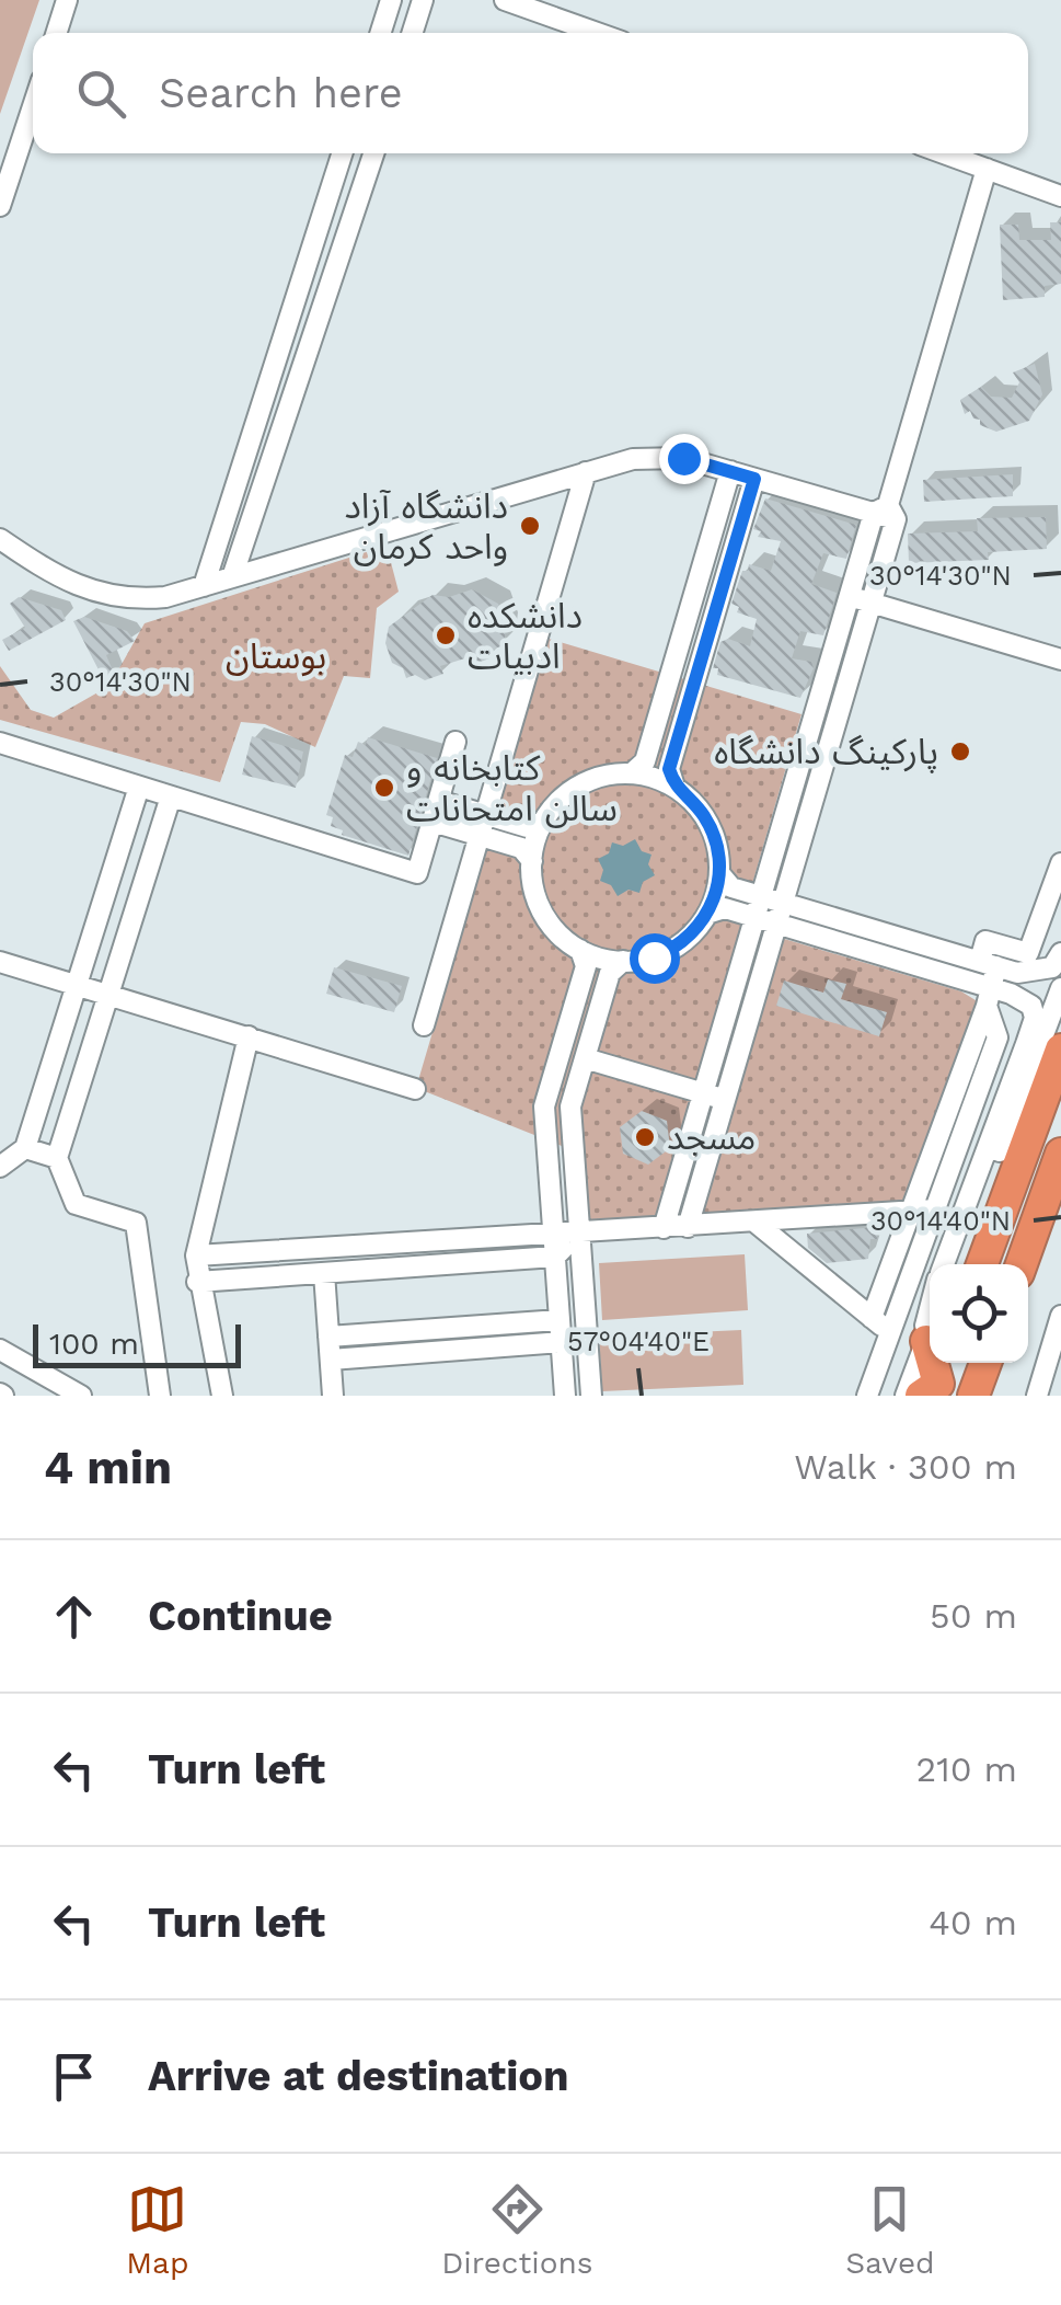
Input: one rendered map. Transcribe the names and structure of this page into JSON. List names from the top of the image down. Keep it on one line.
{"parks":["بوستان"],"places":["دانشگاه آزاد واحد کرمان","دانشکده ادبیات","پارکینگ دانشگاه","کتابخانه و سالن امتحانات","مسجد"],"scale_bar":"100 m","page":{"search":"Search here","scale":"100 m","heading":["4 min","Walk · 300 m"],"list":[["Continue","50 m"],["Turn left","210 m"],["Turn left","40 m"],"Arrive at destination"],"nav":["Map","Directions","Saved"]},"coordinates":["30°14'30\"N","30°14'40\"N","57°04'40\"E"]}
